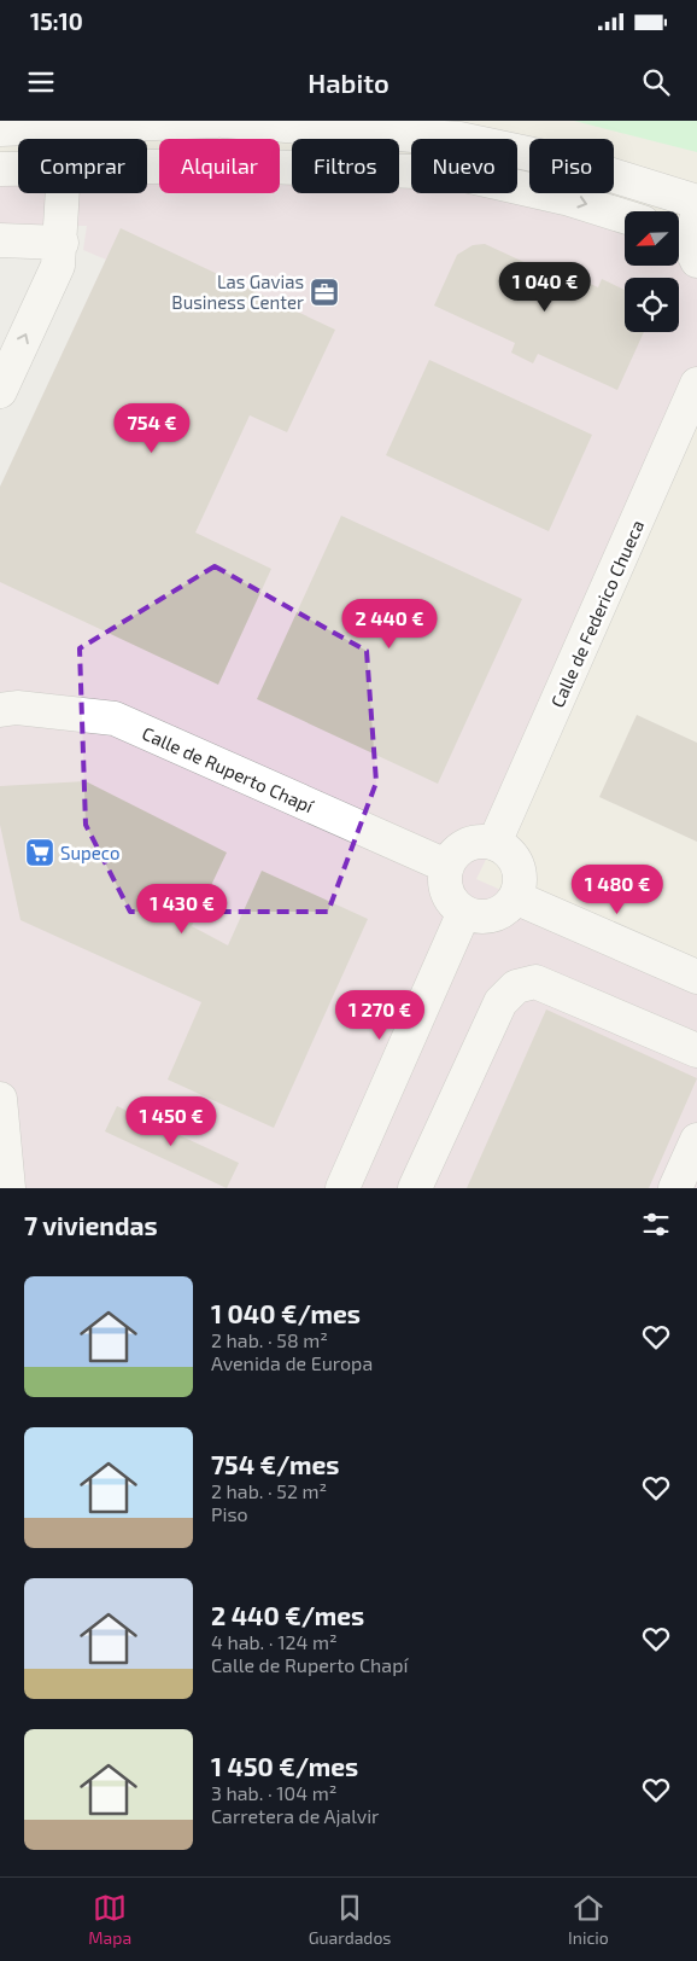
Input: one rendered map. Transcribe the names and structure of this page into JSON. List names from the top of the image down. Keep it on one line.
{"streets":{"street":["Calle de Federico Chueca","Calle de Ruperto Chapí"]},"crossings":[["Calle de Federico Chueca","Calle de Ruperto Chapí"]],"places":{"office":["Las Gavias Business Center"],"supermarket":["Supeco"]},"north":"bottom left","page":{"status":"15:10","header":"Habito","chip":["Comprar","Alquilar","Filtros","Nuevo","Piso"],"price":["1 040 €","754 €","2 440 €","1 480 €","1 430 €","1 270 €","1 450 €"],"heading":"7 viviendas","list":[{"name":"1 040 €/mes","note":"2 hab. · 58 m² · Avenida de Europa"},{"name":"754 €/mes","note":"2 hab. · 52 m² · Piso"},{"name":"2 440 €/mes","note":"4 hab. · 124 m² · Calle de Ruperto Chapí"},{"name":"1 450 €/mes","note":"3 hab. · 104 m² · Carretera de Ajalvir"}],"tabs":["Mapa","Guardados","Inicio"]}}
